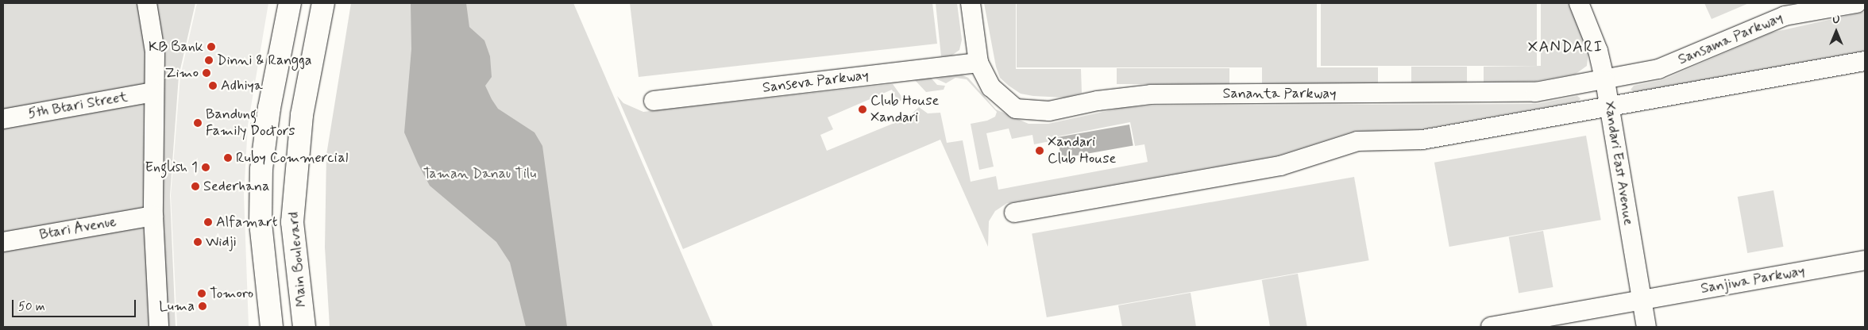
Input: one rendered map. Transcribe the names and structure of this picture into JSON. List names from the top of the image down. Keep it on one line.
{"streets":{"main road":["Main Boulevard"],"street":["Sansama Parkway","Sanseva Parkway","Sananta Parkway","5th Btari Street","Xandari East Avenue","Btari Avenue","Sanjiwa Parkway"]},"crossings":[["Sansama Parkway","Sananta Parkway"],["Sansama Parkway","Xandari East Avenue"],["Sanseva Parkway","Sananta Parkway"],["Sananta Parkway","Xandari East Avenue"],["Xandari East Avenue","Sanjiwa Parkway"]],"districts":["XANDARI"],"parks":["Taman Danau Tilu"],"places":["KB Bank","Dinni & Rangga","Zimo","Adhiya","Club House Xandari","Bandung Family Doctors","Xandari Club House","Ruby Commercial","English 1","Sederhana","Alfamart","Widji","Tomoro","Luma"],"scale_bar":"50 m","north":"top"}
